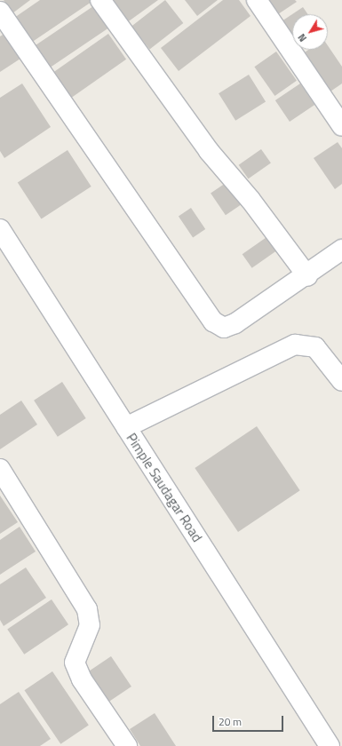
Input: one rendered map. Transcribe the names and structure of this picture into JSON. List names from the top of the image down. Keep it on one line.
{"streets":{"street":["Pimple Saudagar Road"]},"scale_bar":"20 m","north":"bottom left"}
